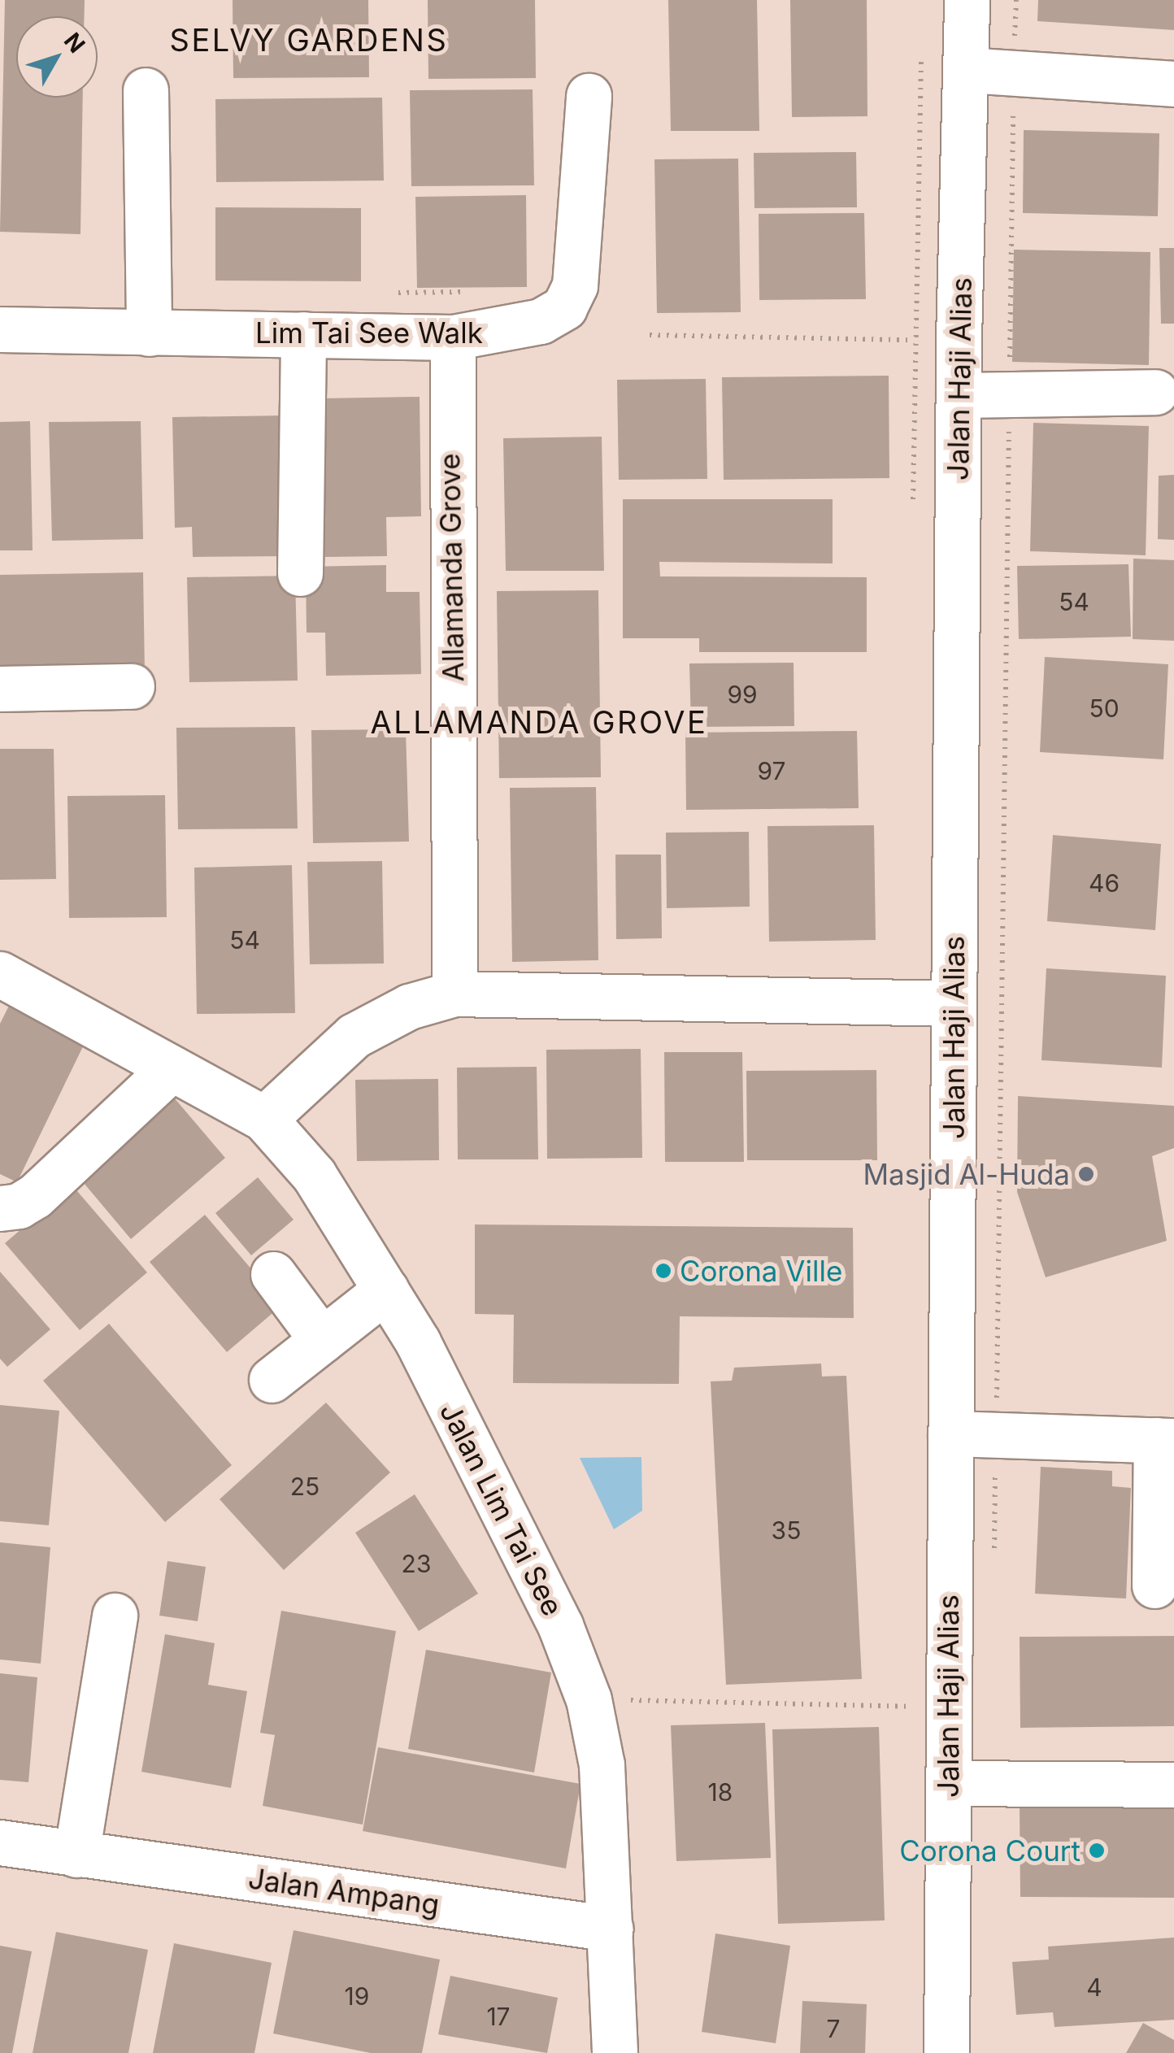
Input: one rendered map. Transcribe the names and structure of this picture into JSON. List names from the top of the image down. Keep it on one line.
{"streets":{"street":["Lim Tai See Walk","Jalan Haji Alias","Allamanda Grove","Jalan Lim Tai See","Jalan Ampang"]},"crossings":[["Lim Tai See Walk","Allamanda Grove"],["Jalan Lim Tai See","Jalan Ampang"]],"districts":["SELVY GARDENS","ALLAMANDA GROVE"],"places":["Masjid Al-Huda","Corona Ville","Corona Court"],"house_numbers":["54","99","50","97","46","54","25","35","23","18","4","19","17","7"],"north":"top right"}
